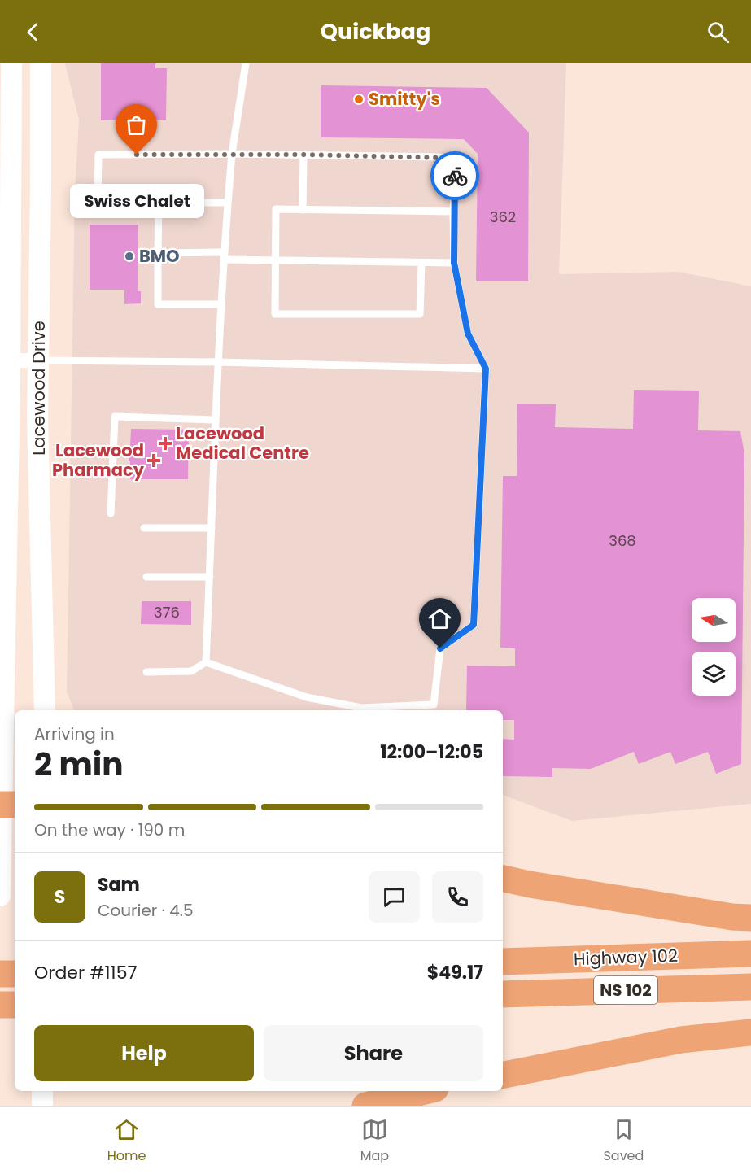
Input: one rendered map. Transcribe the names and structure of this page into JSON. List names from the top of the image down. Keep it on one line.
{"streets":{"highway":["Highway 102","NS 102"],"main road":["Lacewood Drive"]},"places":{"other":["Smitty's","Swiss Chalet","BMO"],"health":["Lacewood Medical Centre","Lacewood Pharmacy"]},"house_numbers":["362","368","376"],"north":"left","page":{"header":"Quickbag","bubble":"Swiss Chalet","heading":["2 min","Arriving in","12:00–12:05"],"panel":["Sam","Courier · 4.5","Order #1157","$49.17"],"bar":"On the way · 190 m","round":"S","buttons":["Help","Share"],"tabs":["Home","Map","Saved"]}}
